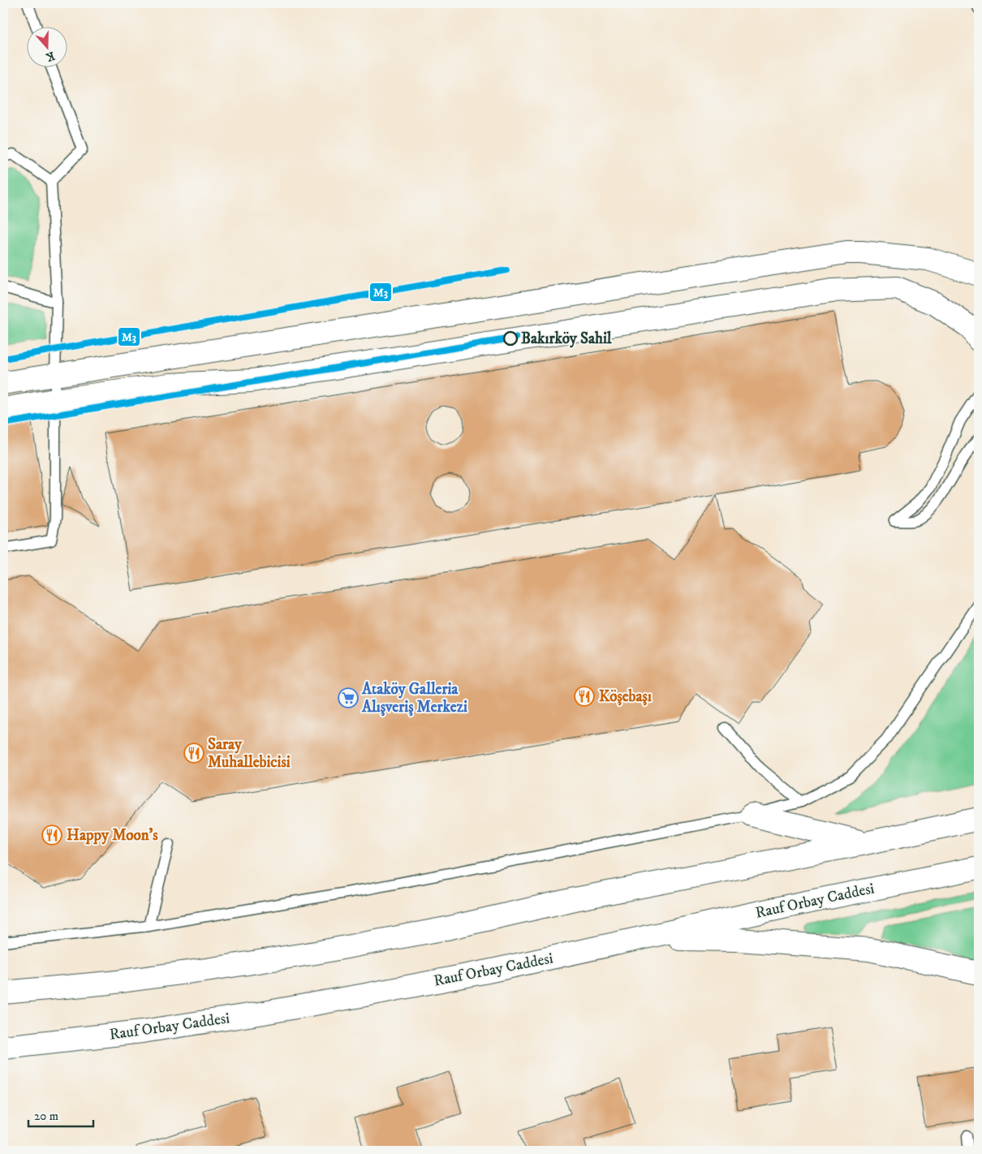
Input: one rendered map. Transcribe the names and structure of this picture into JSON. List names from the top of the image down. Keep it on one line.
{"streets":{"main road":["Rauf Orbay Caddesi"]},"places":{"other":["Bakırköy Sahil"],"restaurant":["Köşebaşı","Saray Muhallebicisi","Happy Moon's"],"supermarket":["Ataköy Galleria Alışveriş Merkezi"]},"lines":["transit line M3"],"scale_bar":"20 m","north":"bottom"}
